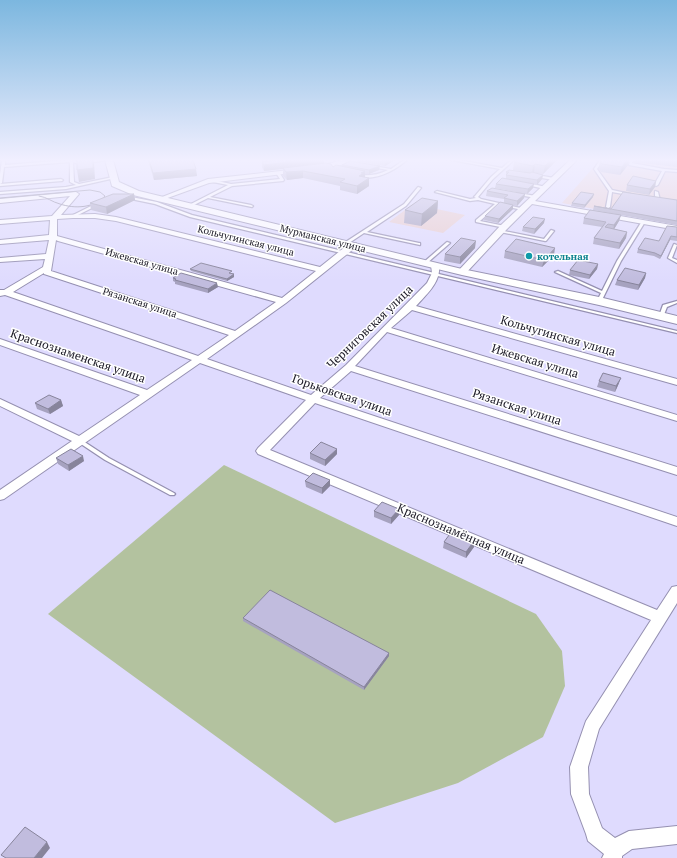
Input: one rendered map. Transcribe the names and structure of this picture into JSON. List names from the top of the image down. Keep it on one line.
{"streets":{"main road":["Мурманская улица"],"street":["Кольчугинская улица","Ижевская улица","Рязанская улица","Черниговская улица","Краснознаменская улица","Горьковская улица","Краснознамённая улица"]},"crossings":[["Мурманская улица","Черниговская улица"],["Кольчугинская улица","Черниговская улица"],["Ижевская улица","Черниговская улица"],["Рязанская улица","Черниговская улица"],["Черниговская улица","Горьковская улица"],["Черниговская улица","Краснознамённая улица"]],"places":["котельная"]}
